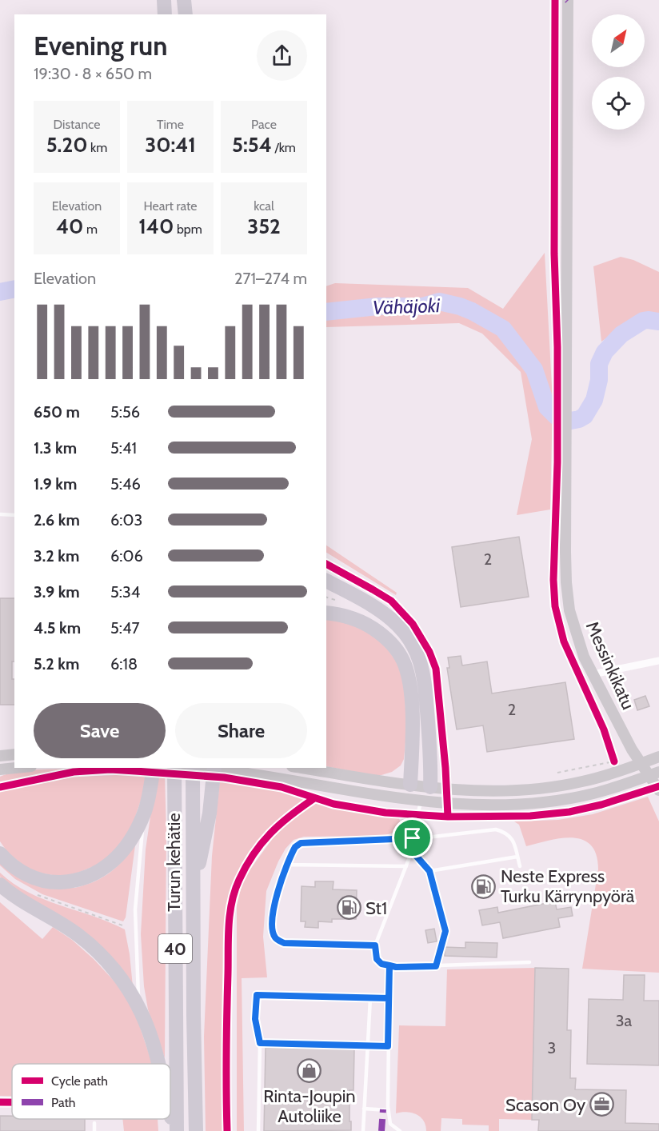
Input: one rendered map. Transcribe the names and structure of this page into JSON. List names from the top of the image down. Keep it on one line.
{"streets":{"highway":["Turun kehätie","40"],"main road":["Messinkikatu"]},"water":["Vähäjoki"],"places":{"fuel station":["Neste Express Turku Kärrynpyörä","St1"],"shop":["Rinta-Joupin Autoliike"],"office":["Scason Oy"]},"house_numbers":["2","2","3a","3"],"legend":["Cycle path","Path"],"north":"top right","page":{"heading":["Evening run","19:30 · 8 × 650 m"],"stats":[["Distance","5.20 km"],["Time","30:41"],["Pace","5:54 /km"],["Elevation","40 m"],["Heart rate","140 bpm"],["kcal","352"]],"chart":["Elevation","271–274 m"],"list":[{"name":"650 m","note":"5:56"},{"name":"1.3 km","note":"5:41"},{"name":"1.9 km","note":"5:46"},{"name":"2.6 km","note":"6:03"},{"name":"3.2 km","note":"6:06"},{"name":"3.9 km","note":"5:34"},{"name":"4.5 km","note":"5:47"},{"name":"5.2 km","note":"6:18"}],"buttons":["Save","Share"]}}
